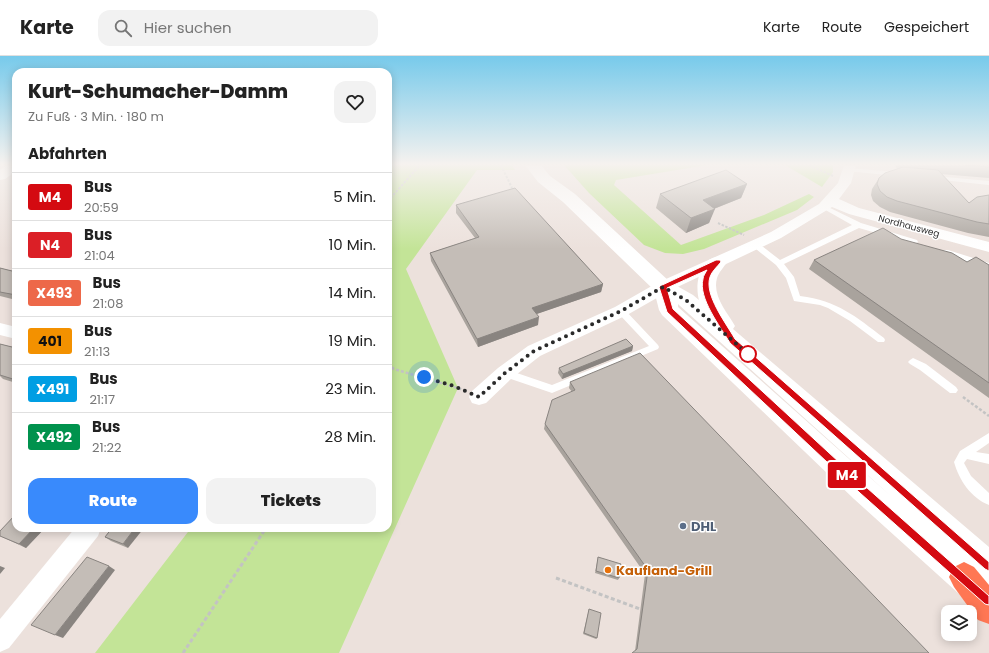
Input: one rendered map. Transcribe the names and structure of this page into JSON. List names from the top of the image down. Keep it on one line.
{"streets":{"street":["Nordhausweg"]},"places":["DHL","Kaufland-Grill"],"lines":["bus line M4"],"page":{"header":"Karte","search":"Hier suchen","nav":["Karte","Route","Gespeichert"],"on_map":"M4","heading":[["Kurt-Schumacher-Damm","Zu Fuß · 3 Min. · 180 m"],"Abfahrten"],"list":[{"mark":"M4","name":"Bus","note":"20:59","value":"5 Min."},{"mark":"N4","name":"Bus","note":"21:04","value":"10 Min."},{"mark":"X493","name":"Bus","note":"21:08","value":"14 Min."},{"mark":"401","name":"Bus","note":"21:13","value":"19 Min."},{"mark":"X491","name":"Bus","note":"21:17","value":"23 Min."},{"mark":"X492","name":"Bus","note":"21:22","value":"28 Min."}],"buttons":["Route","Tickets"]}}
